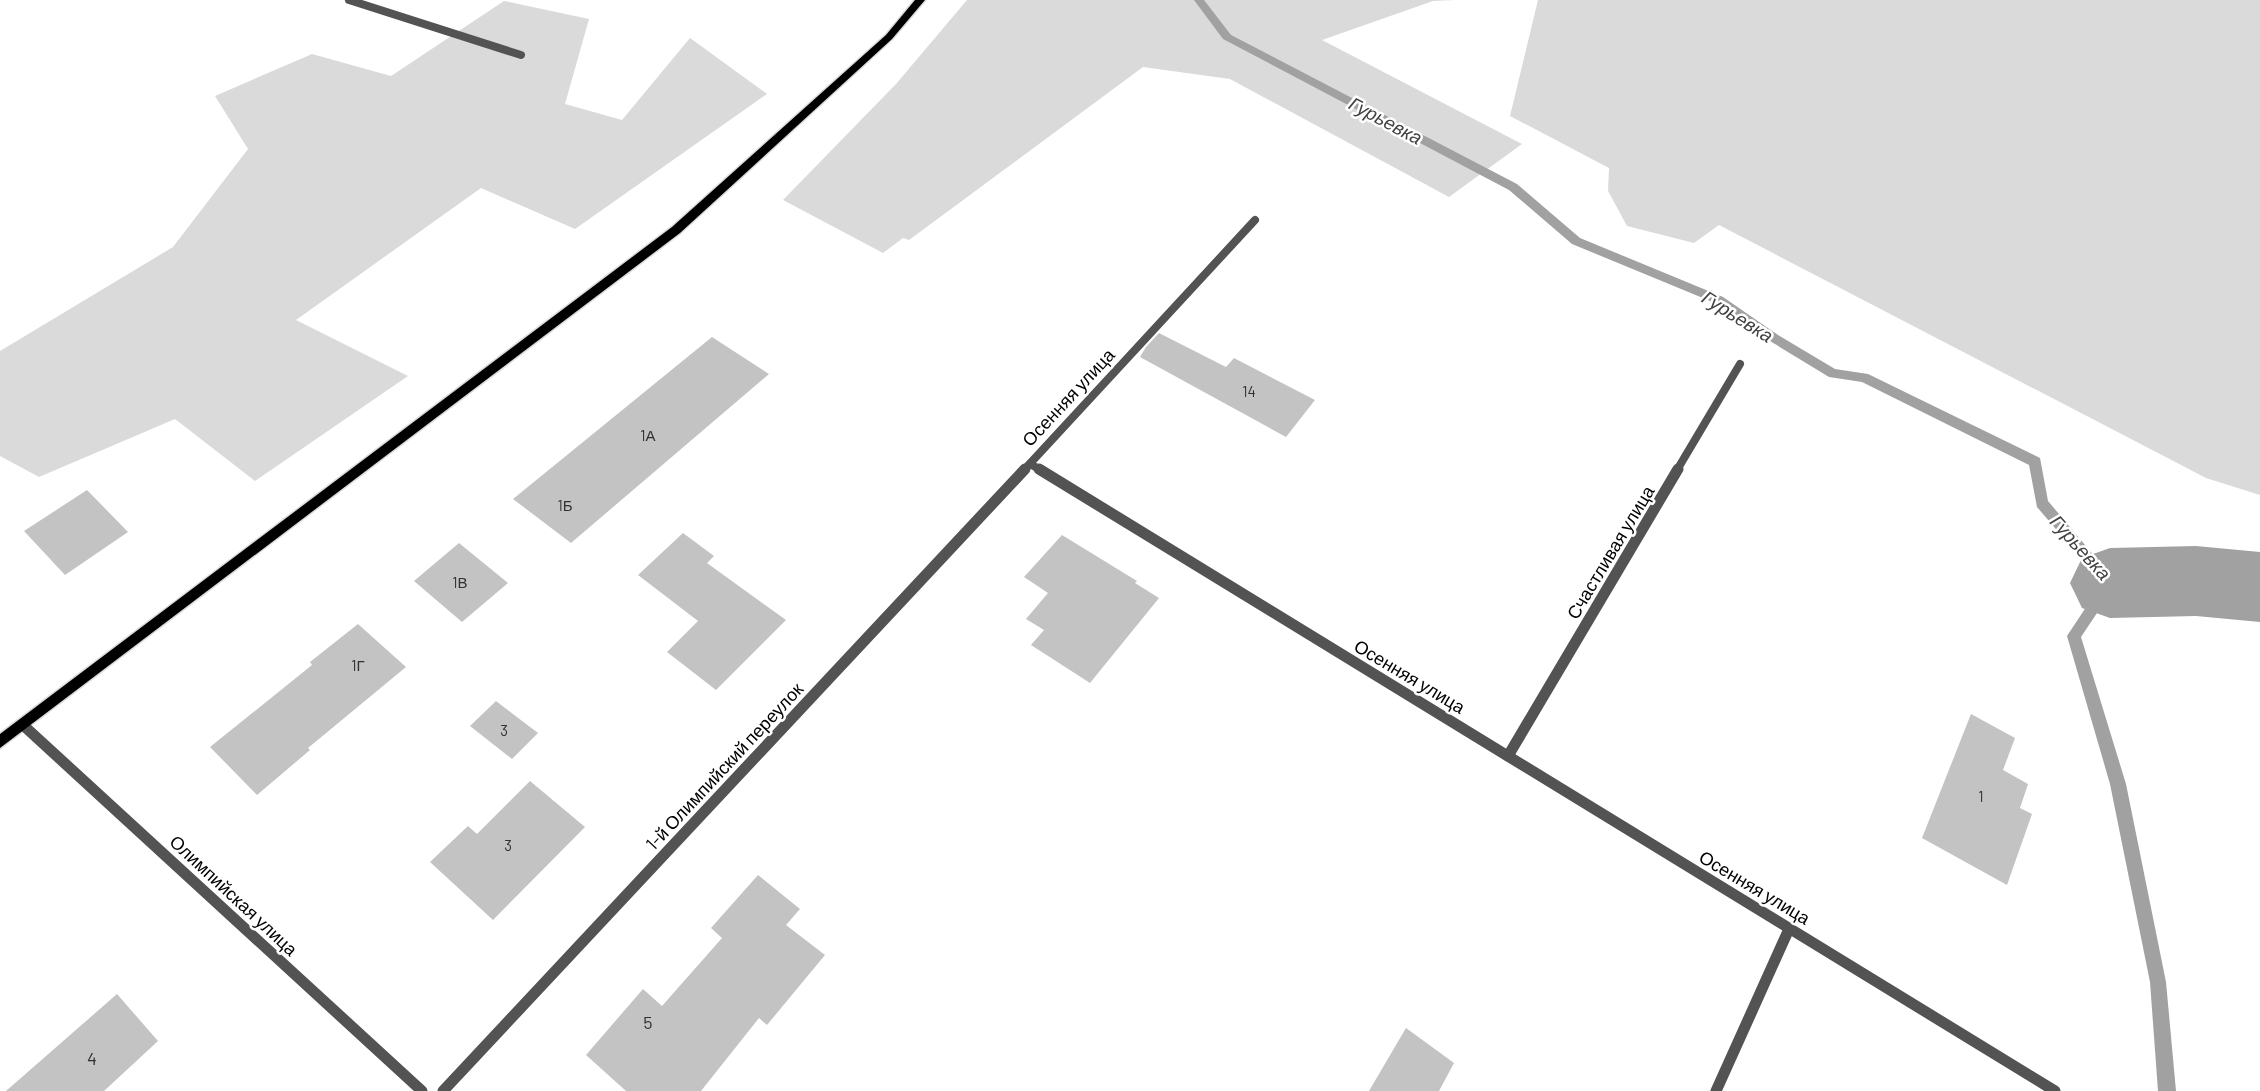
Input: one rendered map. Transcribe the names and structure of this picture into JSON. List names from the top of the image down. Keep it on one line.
{"streets":{"street":["Осенняя улица","Счастливая улица","1-й Олимпийский переулок","Олимпийская улица"]},"crossings":[["Осенняя улица","Счастливая улица"],["Осенняя улица","1-й Олимпийский переулок"]],"water":["Гурьевка"],"house_numbers":["14","1А","1Б","1В","1Г","3","1","3","5","4"]}
